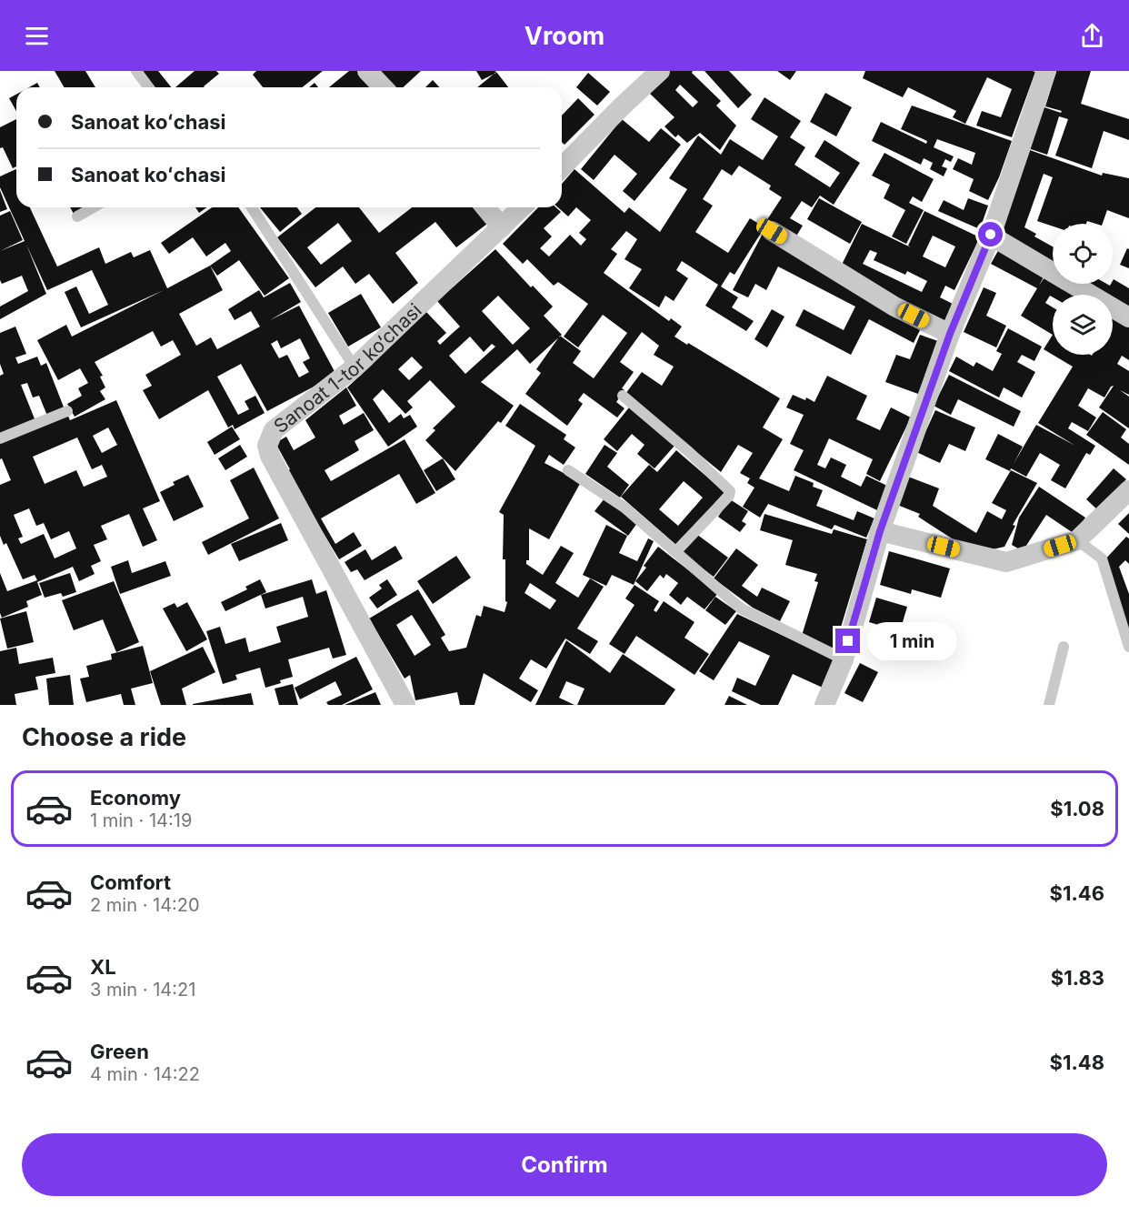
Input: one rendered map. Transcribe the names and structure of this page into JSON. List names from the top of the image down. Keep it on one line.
{"streets":{"street":["Sanoat 1-tor ko‘chasi"]},"page":{"header":"Vroom","banner":["Sanoat koʻchasi","Sanoat koʻchasi"],"bubble":"1 min","heading":"Choose a ride","list":[{"name":"Economy","note":"1 min · 14:19","value":"$1.08"},{"name":"Comfort","note":"2 min · 14:20","value":"$1.46"},{"name":"XL","note":"3 min · 14:21","value":"$1.83"},{"name":"Green","note":"4 min · 14:22","value":"$1.48"}],"buttons":"Confirm"}}
